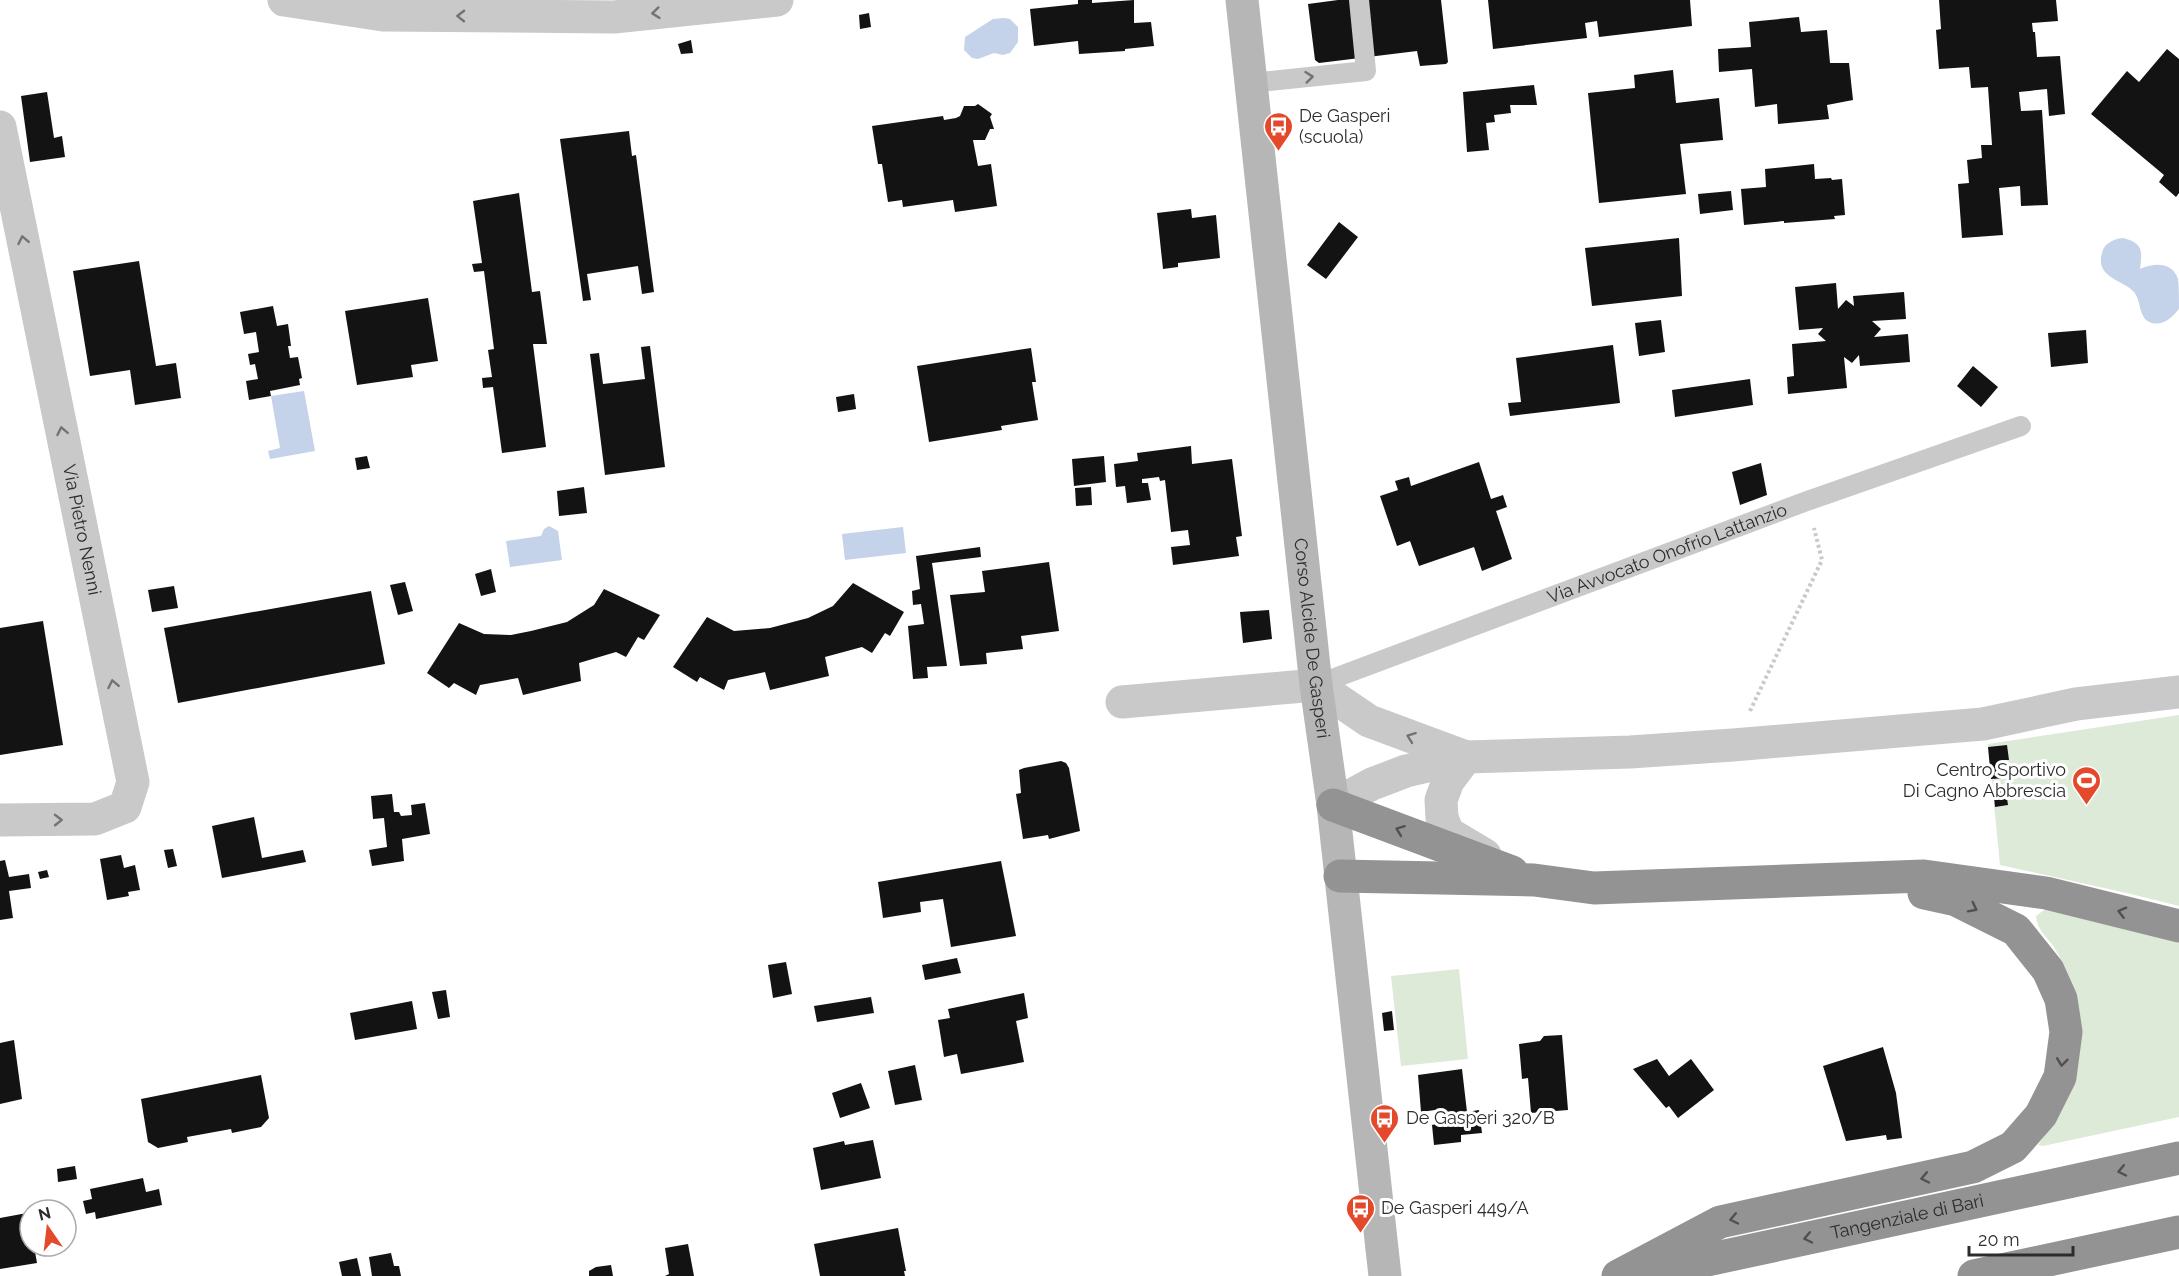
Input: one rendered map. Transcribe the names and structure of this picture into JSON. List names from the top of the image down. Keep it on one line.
{"streets":{"highway":["Tangenziale di Bari"],"street":["Via Pietro Nenni","Corso Alcide De Gasperi"],"lane":["Via Avvocato Onofrio Lattanzio"]},"crossings":[["Via Avvocato Onofrio Lattanzio","Corso Alcide De Gasperi"]],"one_way":["Via Pietro Nenni"],"places":{"bus stop":["De Gasperi (scuola)","De Gasperi 320/B","De Gasperi 449/A"],"sports":["Centro Sportivo Di Cagno Abbrescia"]},"scale_bar":"20 m","north":"top"}
